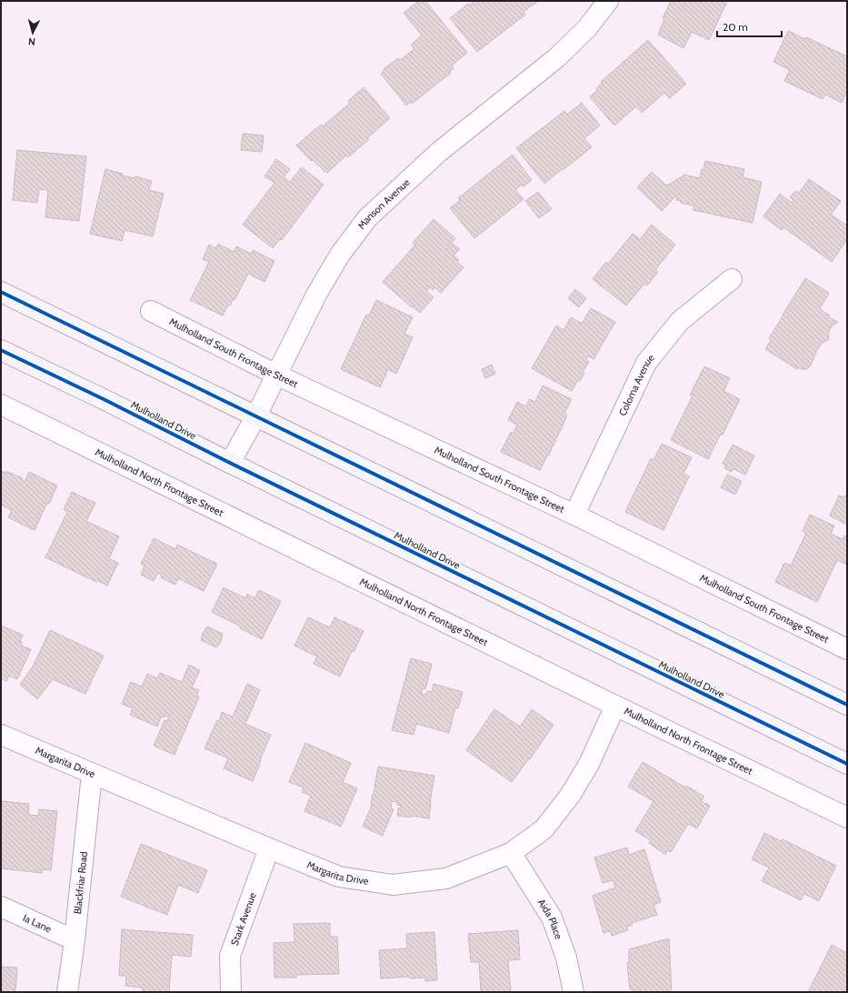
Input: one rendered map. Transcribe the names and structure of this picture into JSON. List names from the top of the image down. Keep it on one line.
{"streets":{"main road":["Mulholland Drive"],"street":["Manson Avenue","Mulholland South Frontage Street","Coloma Avenue","Mulholland North Frontage Street","Margarita Drive","Blackfriar Road","Stark Avenue","Aida Place","Ia Lane"]},"crossings":[["Manson Avenue","Mulholland South Frontage Street"],["Manson Avenue","Mulholland Drive"],["Mulholland South Frontage Street","Coloma Avenue"],["Mulholland North Frontage Street","Margarita Drive"],["Margarita Drive","Blackfriar Road"],["Margarita Drive","Stark Avenue"],["Margarita Drive","Aida Place"],["Blackfriar Road","Ia Lane"]],"scale_bar":"20 m","north":"bottom"}
